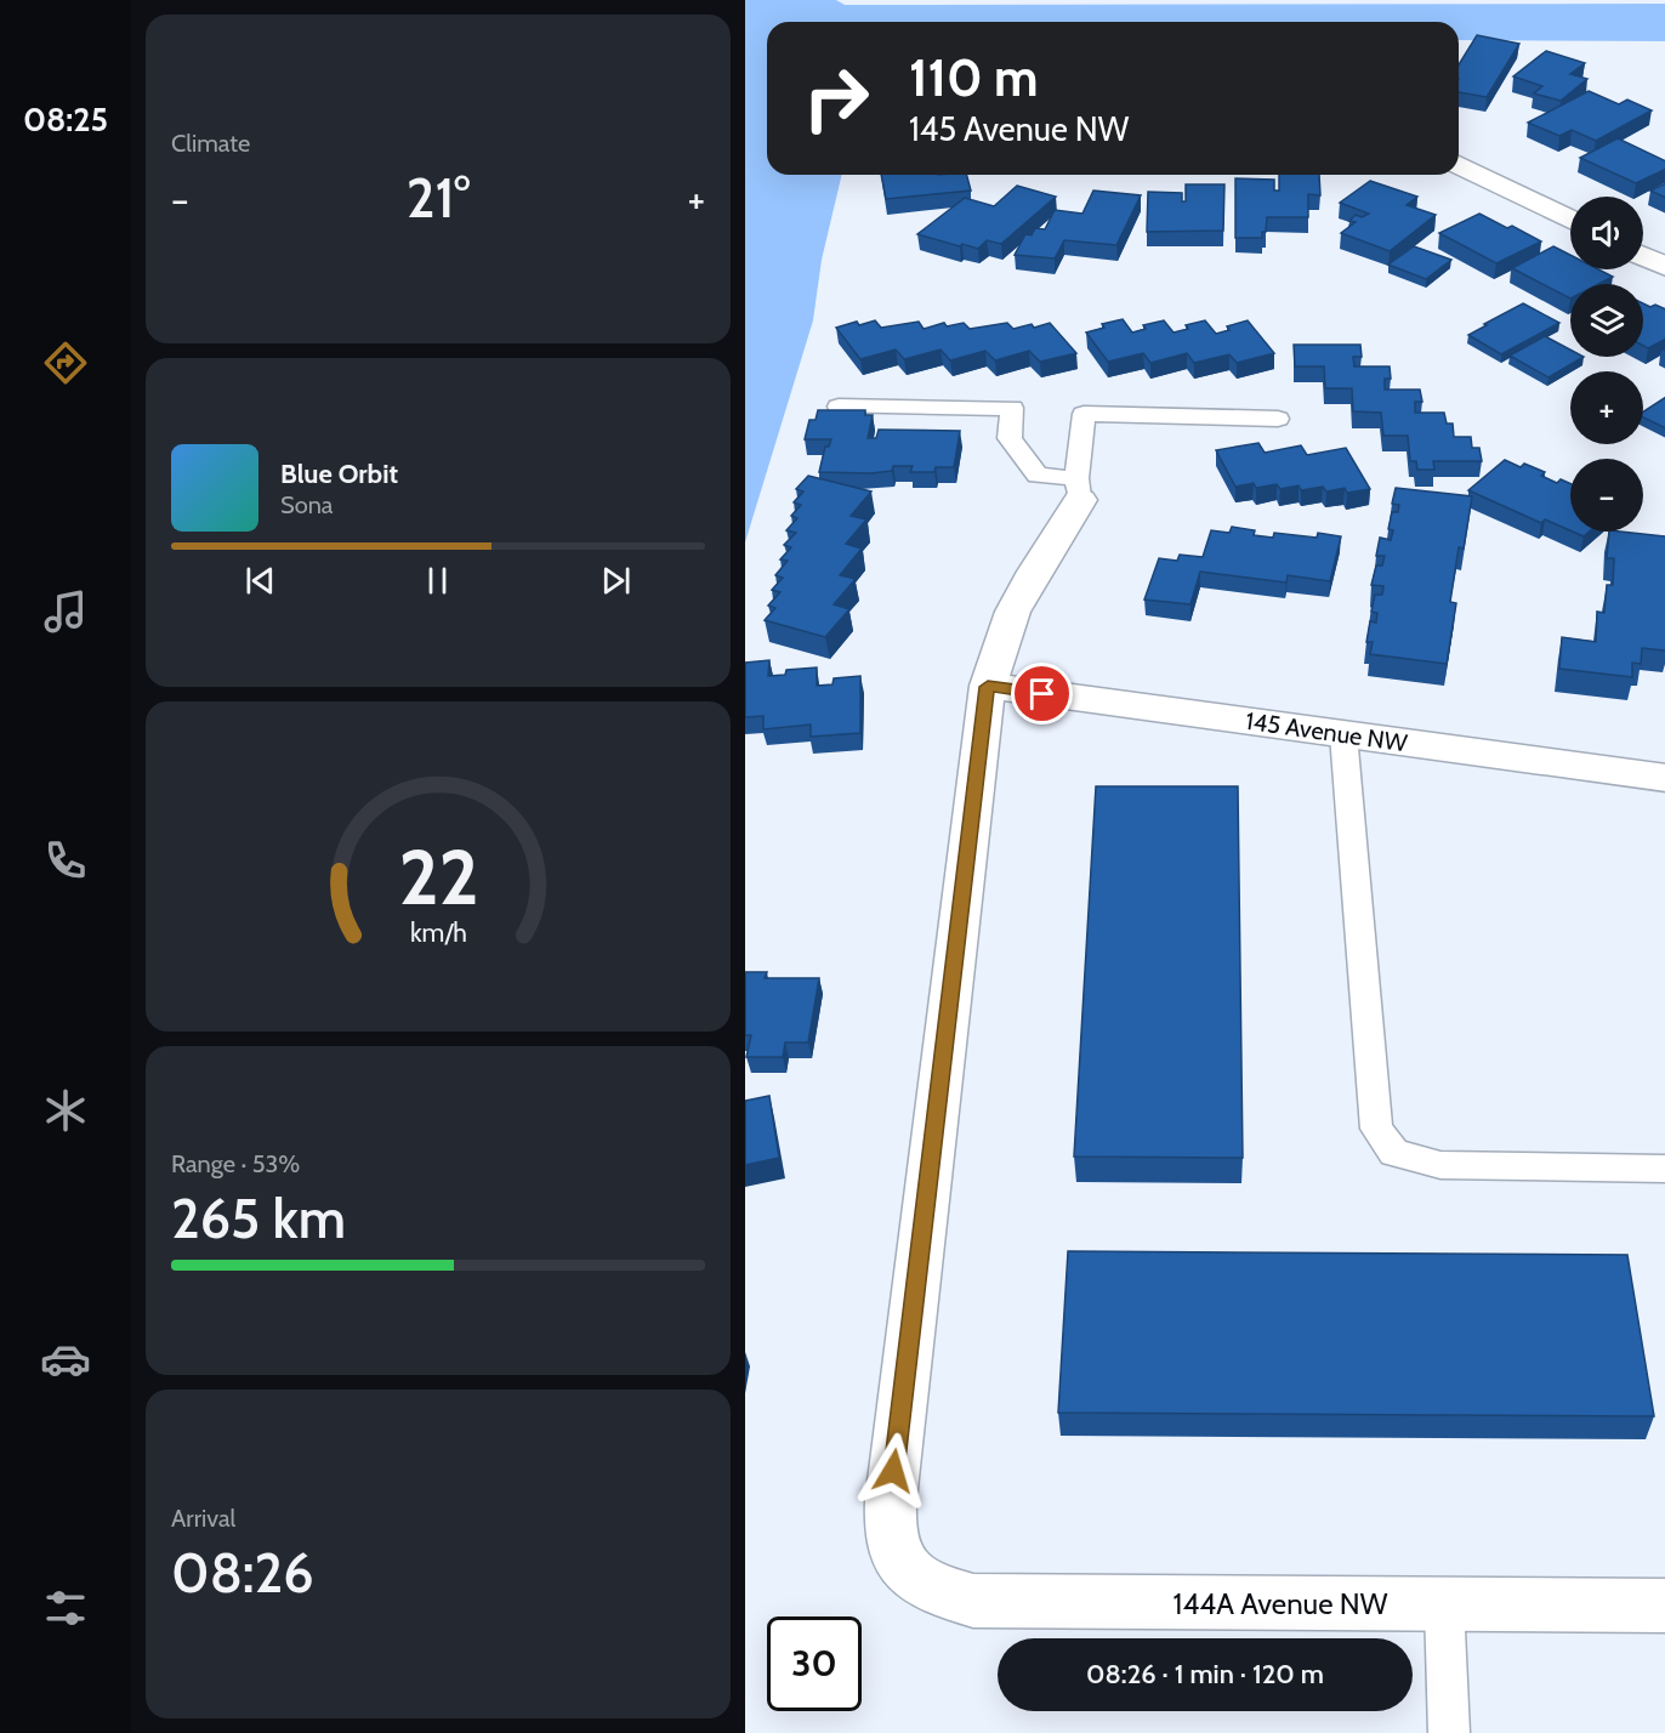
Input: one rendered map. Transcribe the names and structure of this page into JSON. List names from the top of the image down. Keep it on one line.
{"streets":{"street":["145 Avenue NW","144A Avenue NW"]},"crossings":[["145 Avenue NW","144A Avenue NW"]],"page":{"tabs":"08:25","tile":["Climate",["Range · 53%","265 km"],["Arrival","08:26"]],"turn":["110 m","145 Avenue NW"],"heat":["−","21°","+"],"map_buttons":["+","−"],"song":["Blue Orbit","Sona"],"limit":"30","trip":"08:26 · 1 min · 120 m","gauge":["22","km/h"]}}
